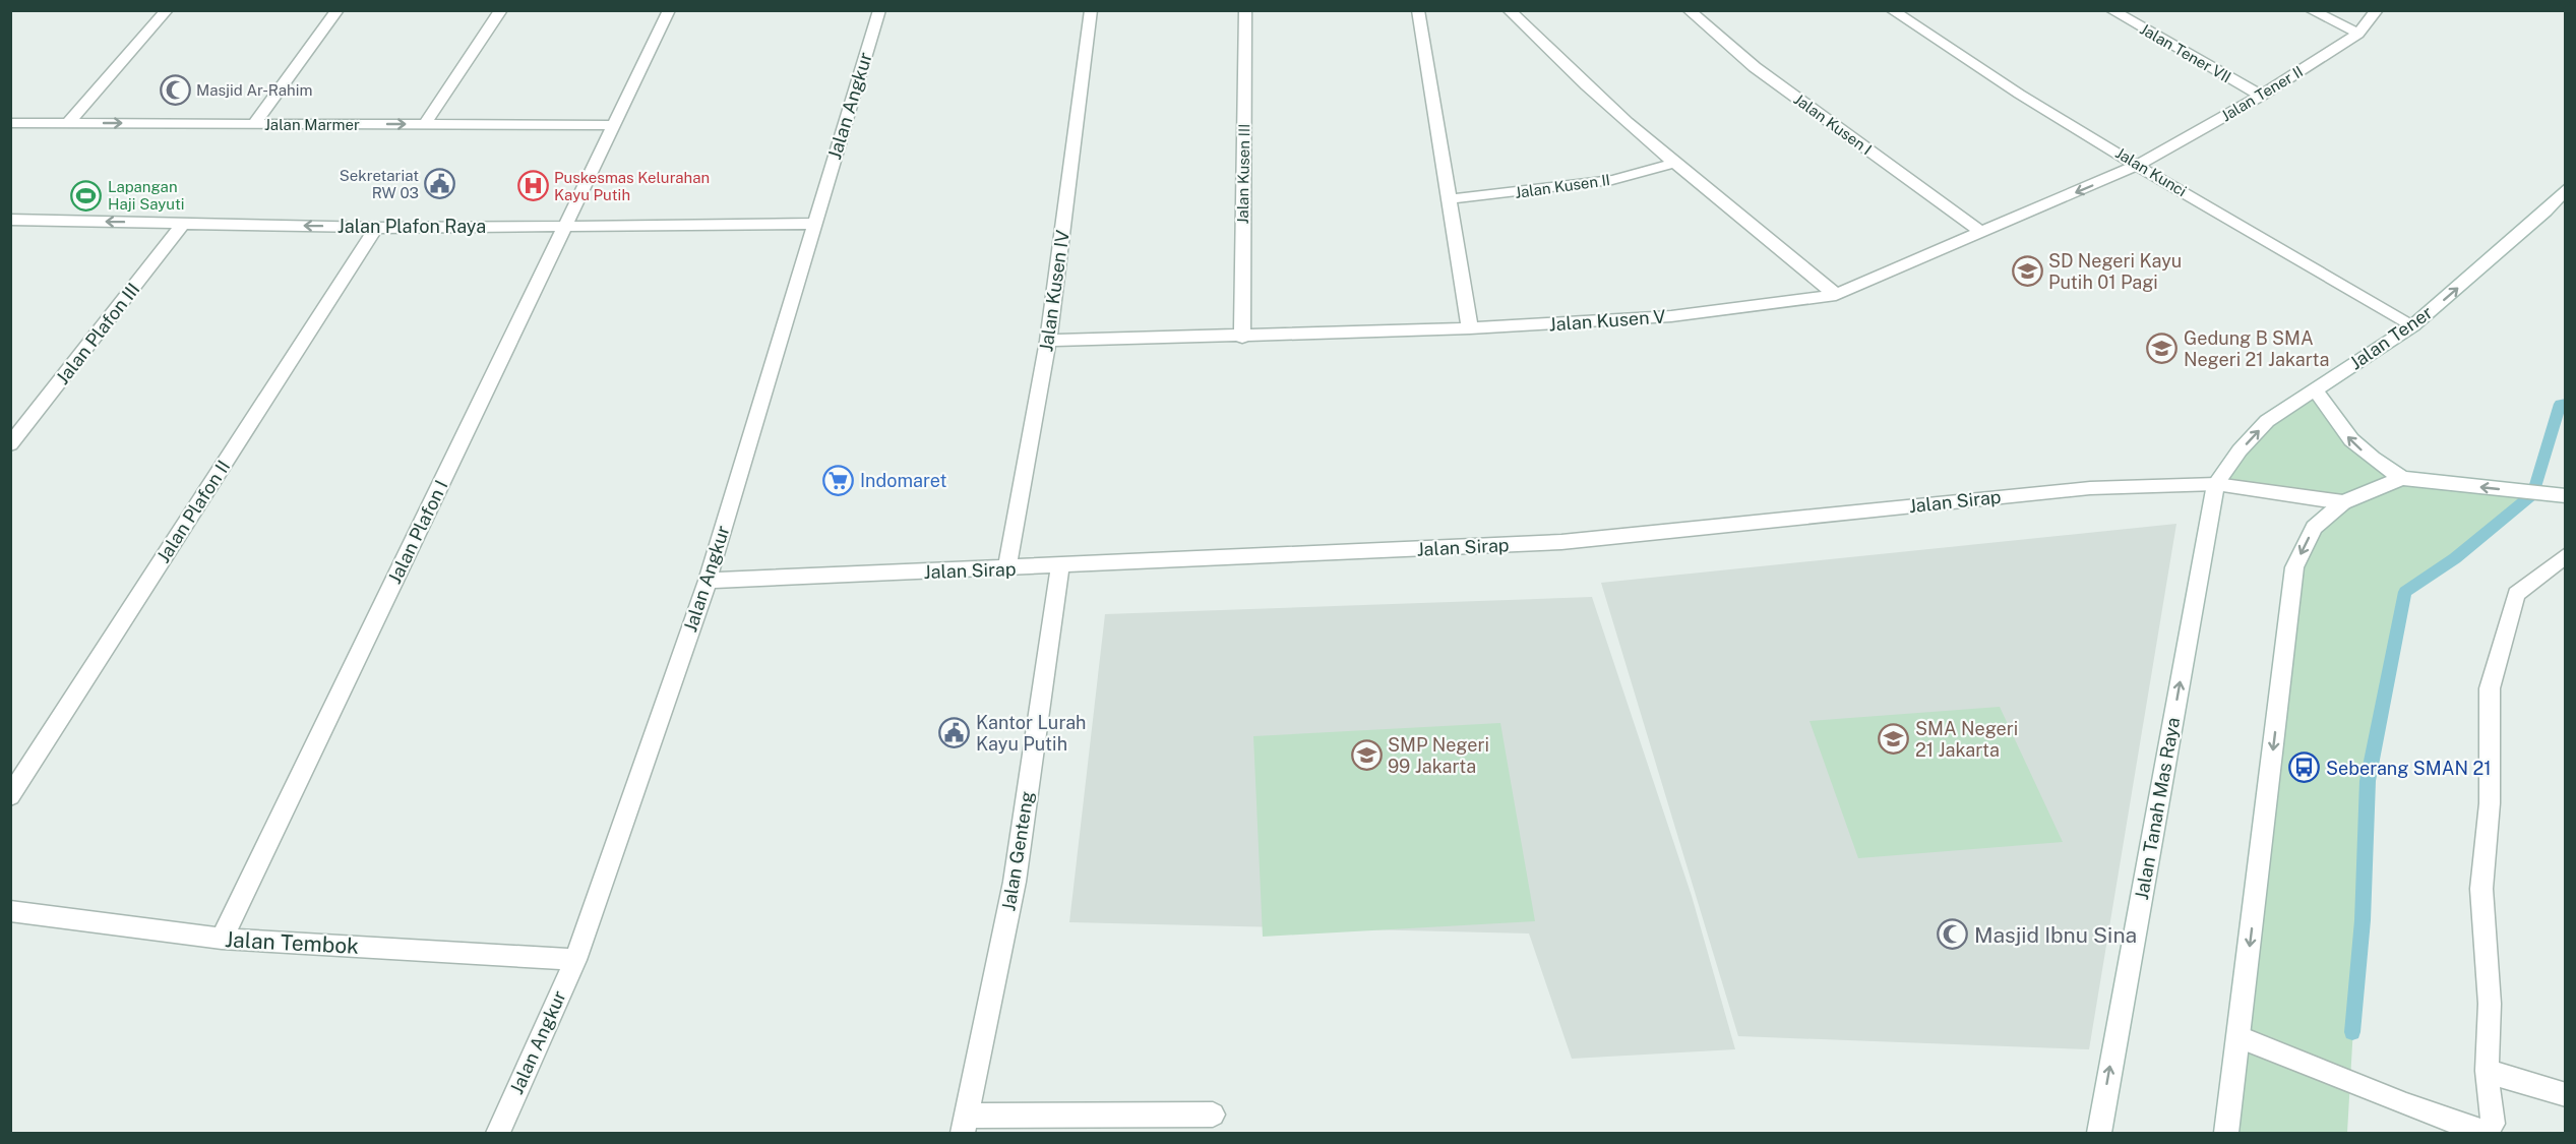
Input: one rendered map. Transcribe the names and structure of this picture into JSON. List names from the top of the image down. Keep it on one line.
{"streets":{"street":["Jalan Tener VII","Jalan Tener II","Jalan Angkur","Jalan Marmer","Jalan Kusen I","Jalan Kunci","Jalan Kusen III","Jalan Kusen II","Jalan Plafon Raya","Jalan Kusen IV","Jalan Kusen V","Jalan Plafon III","Jalan Tener","Jalan Sirap","Jalan Plafon II","Jalan Plafon I","Jalan Tanah Mas Raya","Jalan Genteng","Jalan Tembok"]},"crossings":[["Jalan Tener VII","Jalan Tener II"],["Jalan Tener II","Jalan Kunci"],["Jalan Tener II","Jalan Kusen V"],["Jalan Angkur","Jalan Plafon Raya"],["Jalan Angkur","Jalan Sirap"],["Jalan Angkur","Jalan Tembok"],["Jalan Marmer","Jalan Plafon I"],["Jalan Kusen I","Jalan Kusen V"],["Jalan Kunci","Jalan Kusen V"],["Jalan Kunci","Jalan Tener"],["Jalan Kusen III","Jalan Kusen V"],["Jalan Plafon Raya","Jalan Plafon III"],["Jalan Plafon Raya","Jalan Plafon II"],["Jalan Plafon Raya","Jalan Plafon I"],["Jalan Kusen IV","Jalan Kusen V"],["Jalan Kusen IV","Jalan Sirap"],["Jalan Tener","Jalan Sirap"],["Jalan Tener","Jalan Tanah Mas Raya"],["Jalan Sirap","Jalan Tanah Mas Raya"],["Jalan Sirap","Jalan Genteng"],["Jalan Plafon I","Jalan Tembok"]],"one_way":["Jalan Marmer","Jalan Plafon Raya","Jalan Tener"],"places":{"mosque":["Masjid Ar-Rahim","Masjid Ibnu Sina"],"public building":["Sekretariat RW 03","Kantor Lurah Kayu Putih"],"hospital":["Puskesmas Kelurahan Kayu Putih"],"sports":["Lapangan Haji Sayuti"],"school or university":["SD Negeri Kayu Putih 01 Pagi","Gedung B SMA Negeri 21 Jakarta","SMA Negeri 21 Jakarta","SMP Negeri 99 Jakarta"],"supermarket":["Indomaret"],"bus stop":["Seberang SMAN 21"]}}
